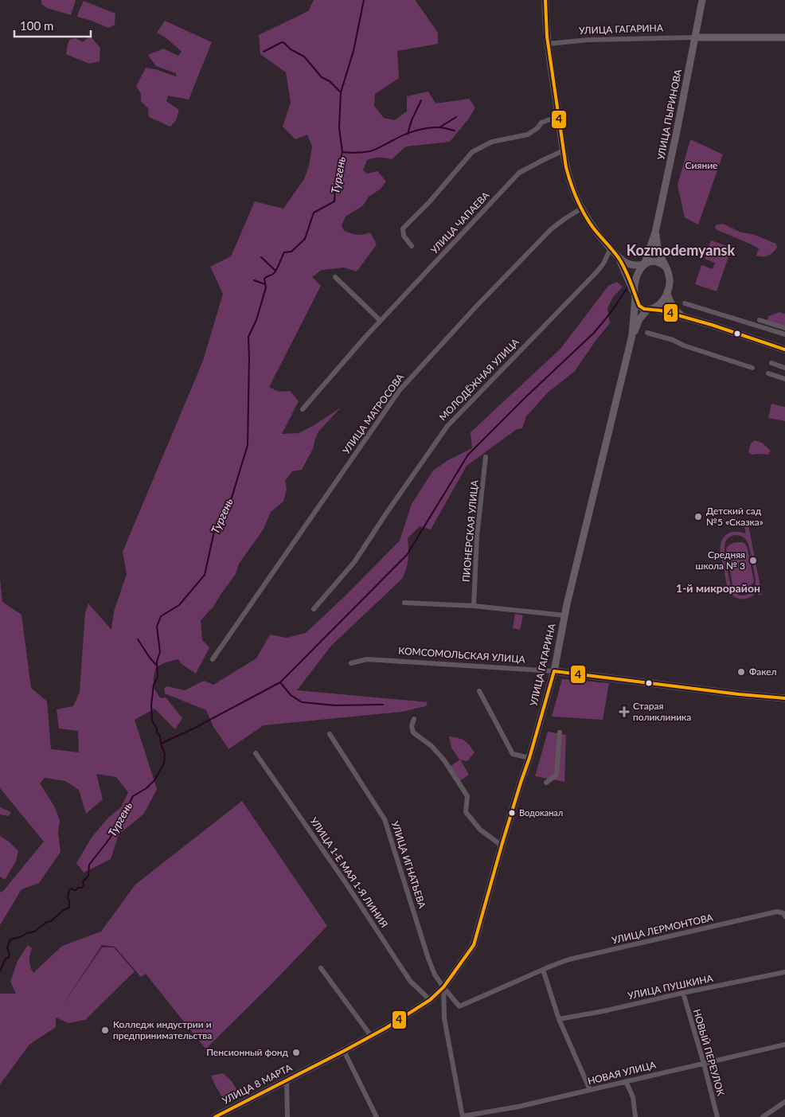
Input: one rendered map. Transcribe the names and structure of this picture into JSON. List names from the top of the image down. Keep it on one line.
{"streets":{"main road":["УЛИЦА ГАГАРИНА","УЛИЦА ПЫРИНОВА","КОМСОМОЛЬСКАЯ УЛИЦА","УЛИЦА 8 МАРТА"],"street":["УЛИЦА ЧАПАЕВА","МОЛОДЁЖНАЯ УЛИЦА","УЛИЦА МАТРОСОВА","ПИОНЕРСКАЯ УЛИЦА","УЛИЦА ИГНАТЬЕВА","УЛИЦА 1-Е МАЯ 1-Я ЛИНИЯ","УЛИЦА ЛЕРМОНТОВА","УЛИЦА ПУШКИНА","НОВЫЙ ПЕРЕУЛОК","НОВАЯ УЛИЦА"]},"crossings":[["УЛИЦА ГАГАРИНА","УЛИЦА ПЫРИНОВА"],["УЛИЦА ГАГАРИНА","УЛИЦА ЧАПАЕВА"],["УЛИЦА ГАГАРИНА","МОЛОДЁЖНАЯ УЛИЦА"],["УЛИЦА ГАГАРИНА","УЛИЦА МАТРОСОВА"],["УЛИЦА ГАГАРИНА","КОМСОМОЛЬСКАЯ УЛИЦА"],["УЛИЦА ГАГАРИНА","УЛИЦА ИГНАТЬЕВА"],["УЛИЦА ГАГАРИНА","УЛИЦА 8 МАРТА"],["УЛИЦА ИГНАТЬЕВА","УЛИЦА 8 МАРТА"],["УЛИЦА 1-Е МАЯ 1-Я ЛИНИЯ","УЛИЦА 8 МАРТА"],["УЛИЦА ПУШКИНА","НОВЫЙ ПЕРЕУЛОК"],["НОВЫЙ ПЕРЕУЛОК","НОВАЯ УЛИЦА"]],"districts":["Kozmodemyansk","1-й микрорайон"],"water":["Тургень"],"parks":["Сияние"],"places":{"other":["Детский сад №5 «Сказка»","Средняя школа № 3","Факел","Водоканал","Колледж индустрии и предпринимательства","Пенсионный фонд"],"health":["Старая поликлиника"]},"lines":["transit line 4"],"scale_bar":"100 m"}
